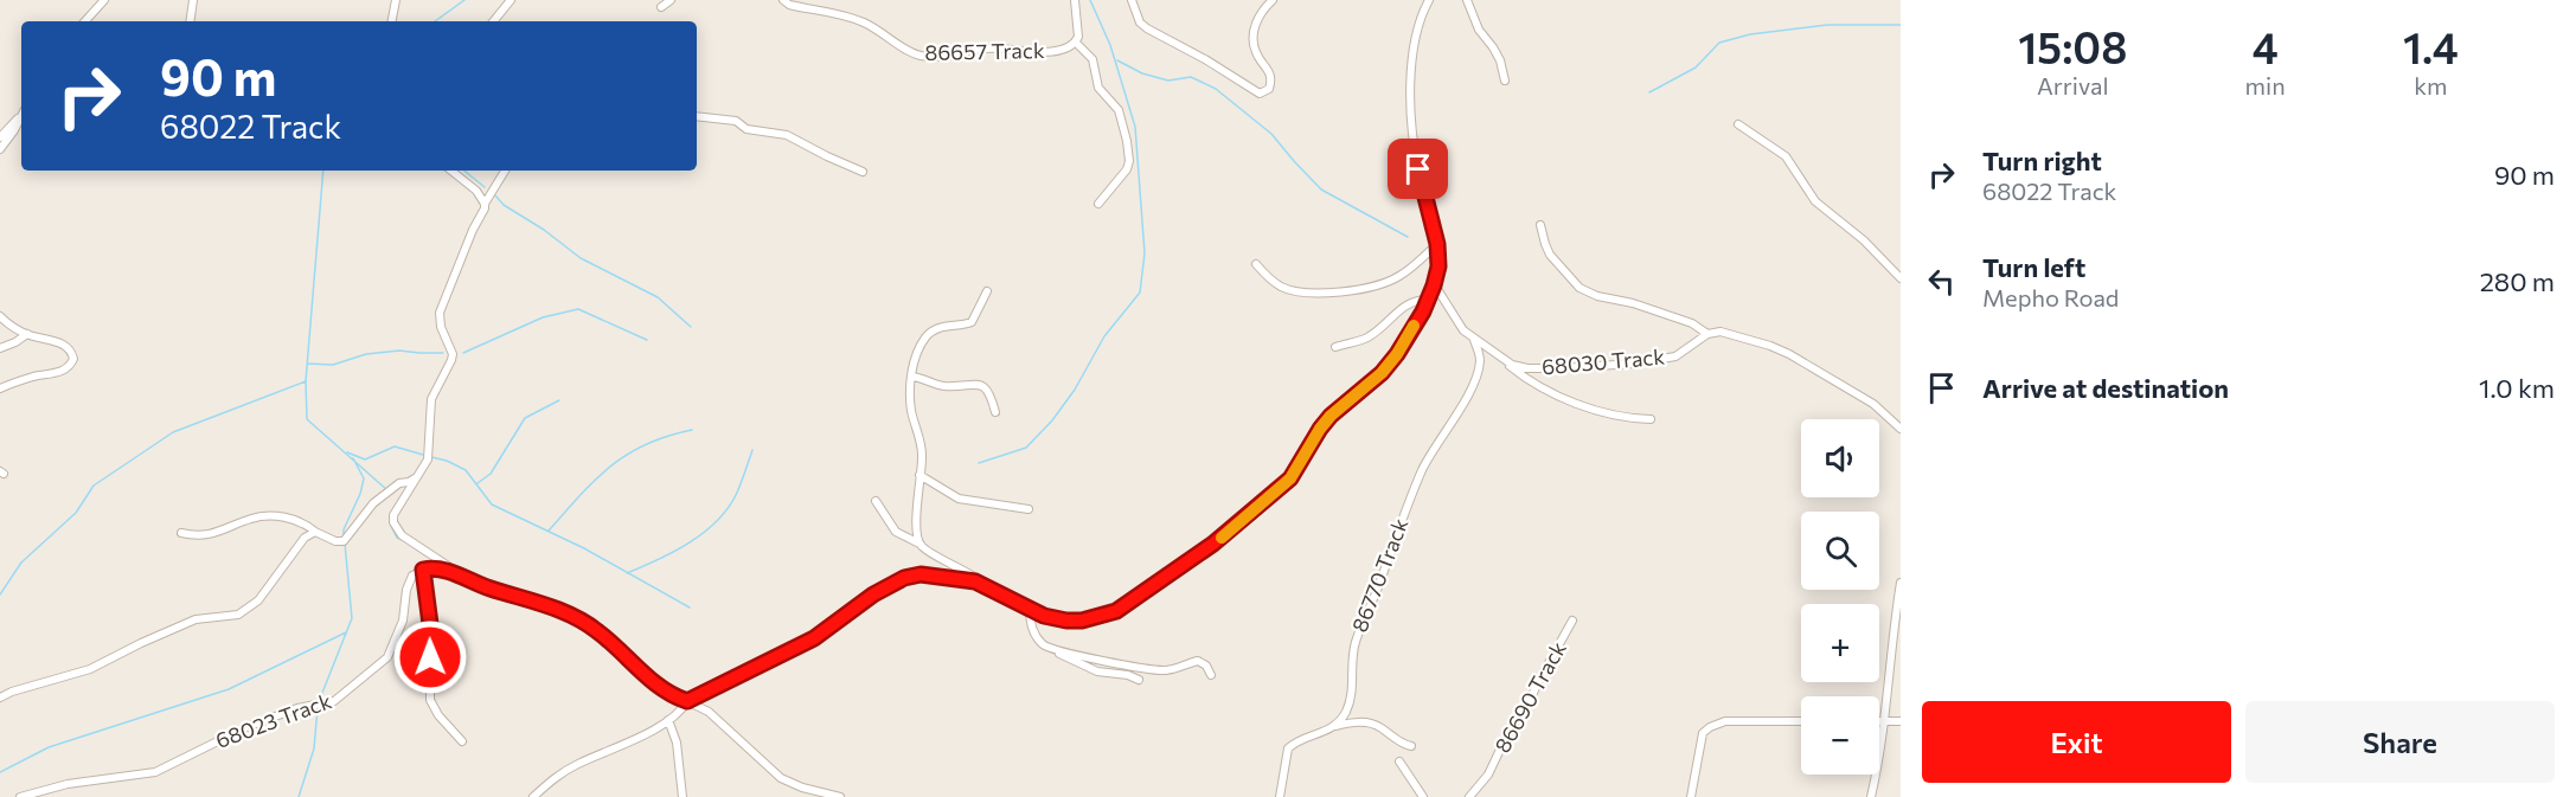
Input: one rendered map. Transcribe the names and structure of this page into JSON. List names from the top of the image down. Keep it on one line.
{"streets":{"street":["86657 Track","68030 Track","86770 Track","86690 Track","68023 Track"]},"crossings":[["68030 Track","86770 Track"]],"page":{"eta":["15:08","Arrival","4","min","1.4","km"],"turn":["90 m","68022 Track"],"list":[{"name":"Turn right","note":"68022 Track","value":"90 m"},{"name":"Turn left","note":"Mepho Road","value":"280 m"},{"name":"Arrive at destination","value":"1.0 km"}],"map_buttons":["+","−"],"buttons":["Exit","Share"]}}
